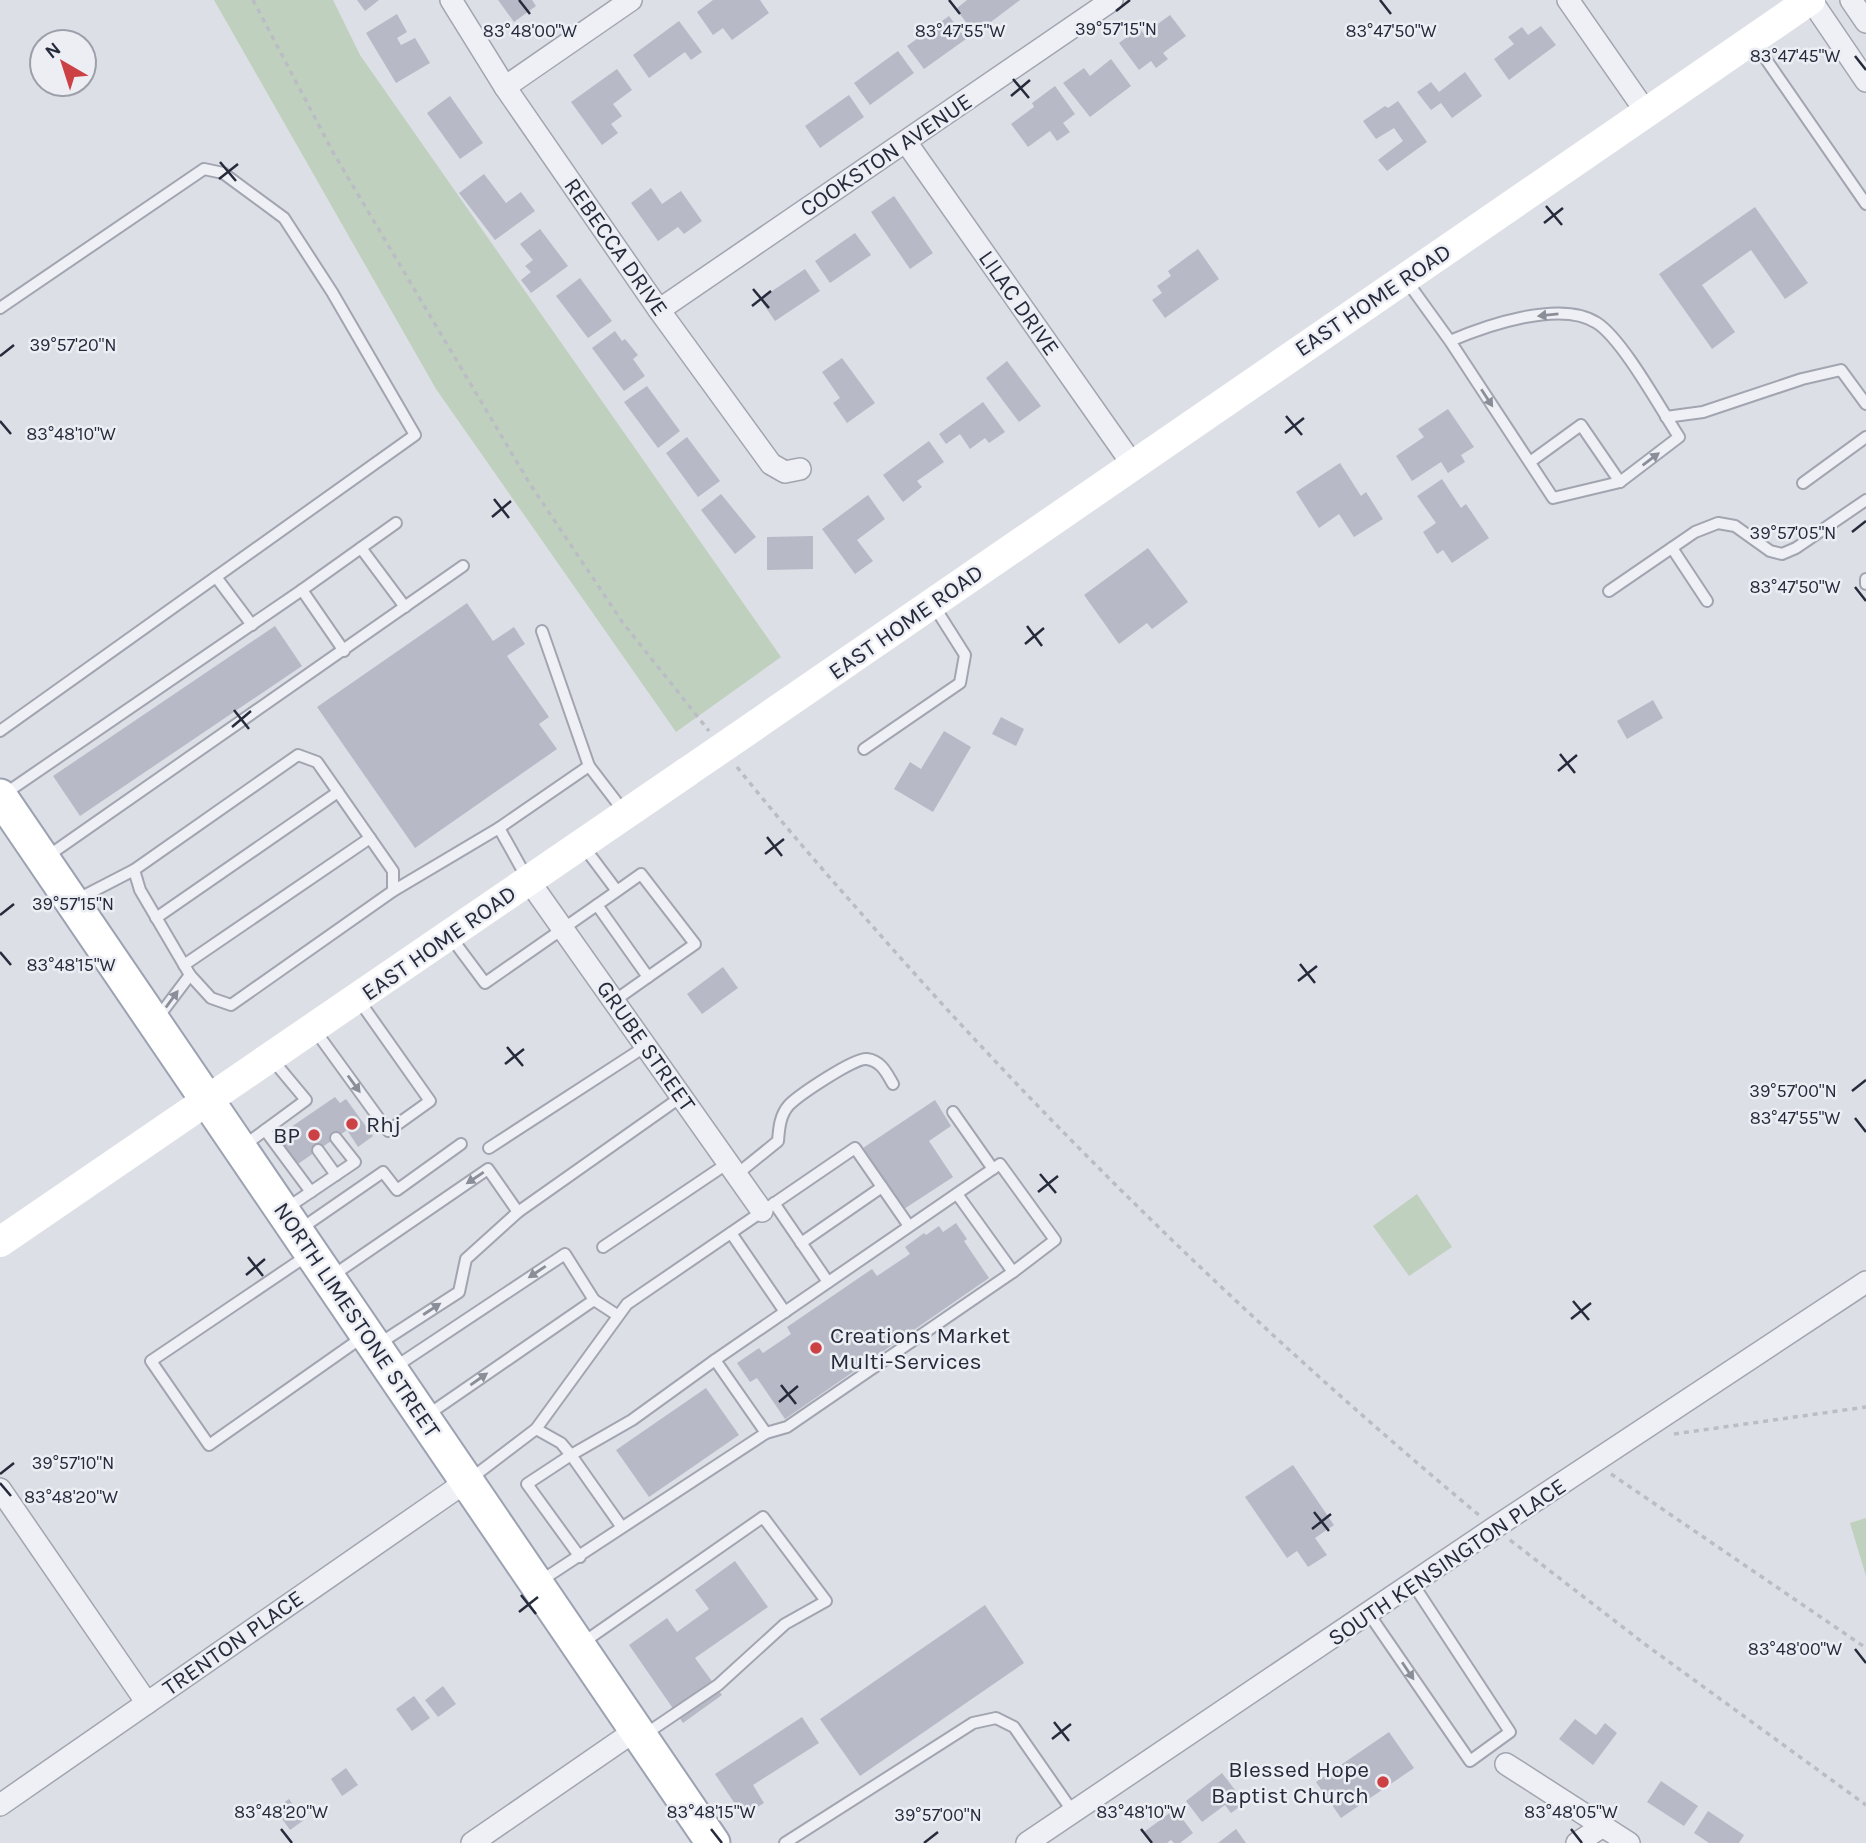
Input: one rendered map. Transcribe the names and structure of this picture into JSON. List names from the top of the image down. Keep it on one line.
{"streets":{"main road":["NORTH LIMESTONE STREET"],"street":["COOKSTON AVENUE","REBECCA DRIVE","EAST HOME ROAD","LILAC DRIVE","GRUBE STREET","SOUTH KENSINGTON PLACE","TRENTON PLACE"]},"crossings":[["COOKSTON AVENUE","REBECCA DRIVE"],["COOKSTON AVENUE","LILAC DRIVE"],["EAST HOME ROAD","LILAC DRIVE"],["EAST HOME ROAD","GRUBE STREET"],["EAST HOME ROAD","NORTH LIMESTONE STREET"],["NORTH LIMESTONE STREET","TRENTON PLACE"]],"places":["Rhj","BP","Creations Market Multi-Services","Blessed Hope Baptist Church"],"north":"top left","coordinates":["39°57'15\"N","83°47'50\"W","83°48'00\"W","83°47'55\"W","83°47'45\"W","39°57'20\"N","83°48'10\"W","39°57'05\"N","83°48'15\"W","39°57'00\"N","39°57'10\"N","83°48'20\"W","83°48'05\"W"]}
